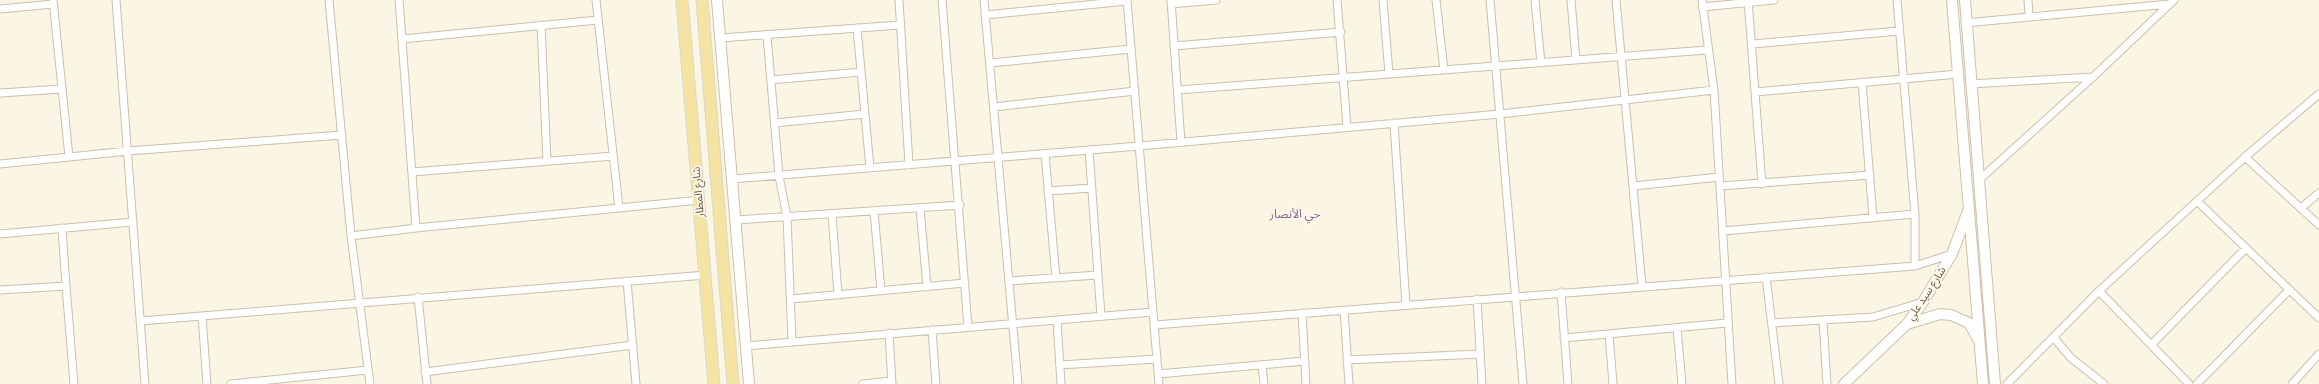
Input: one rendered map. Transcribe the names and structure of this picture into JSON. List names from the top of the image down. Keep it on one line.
{"streets":{"main road":["شارع المطار"],"street":["شارع سيد علي"]},"districts":["حي الأنصار"]}
